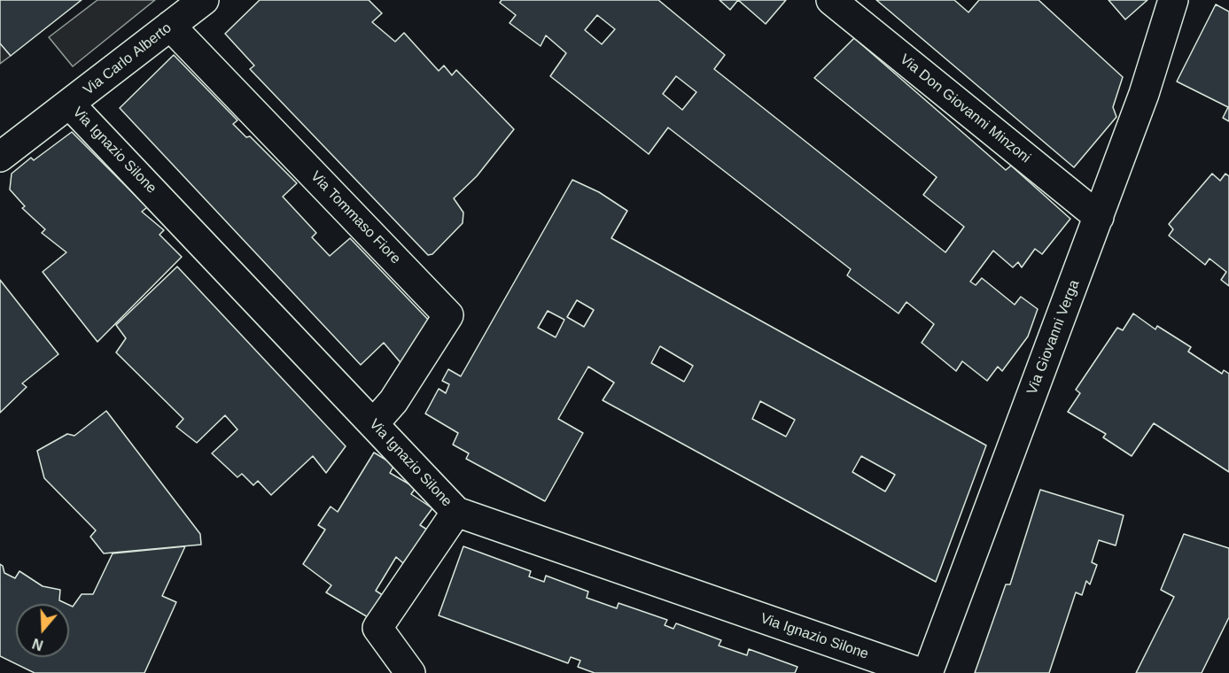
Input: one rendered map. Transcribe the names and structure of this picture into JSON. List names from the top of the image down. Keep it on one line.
{"streets":{"street":["Via Carlo Alberto","Via Don Giovanni Minzoni","Via Ignazio Silone","Via Tommaso Fiore","Via Giovanni Verga"]},"crossings":[["Via Carlo Alberto","Via Ignazio Silone"],["Via Carlo Alberto","Via Tommaso Fiore"],["Via Don Giovanni Minzoni","Via Giovanni Verga"],["Via Ignazio Silone","Via Tommaso Fiore"]],"north":"bottom"}
